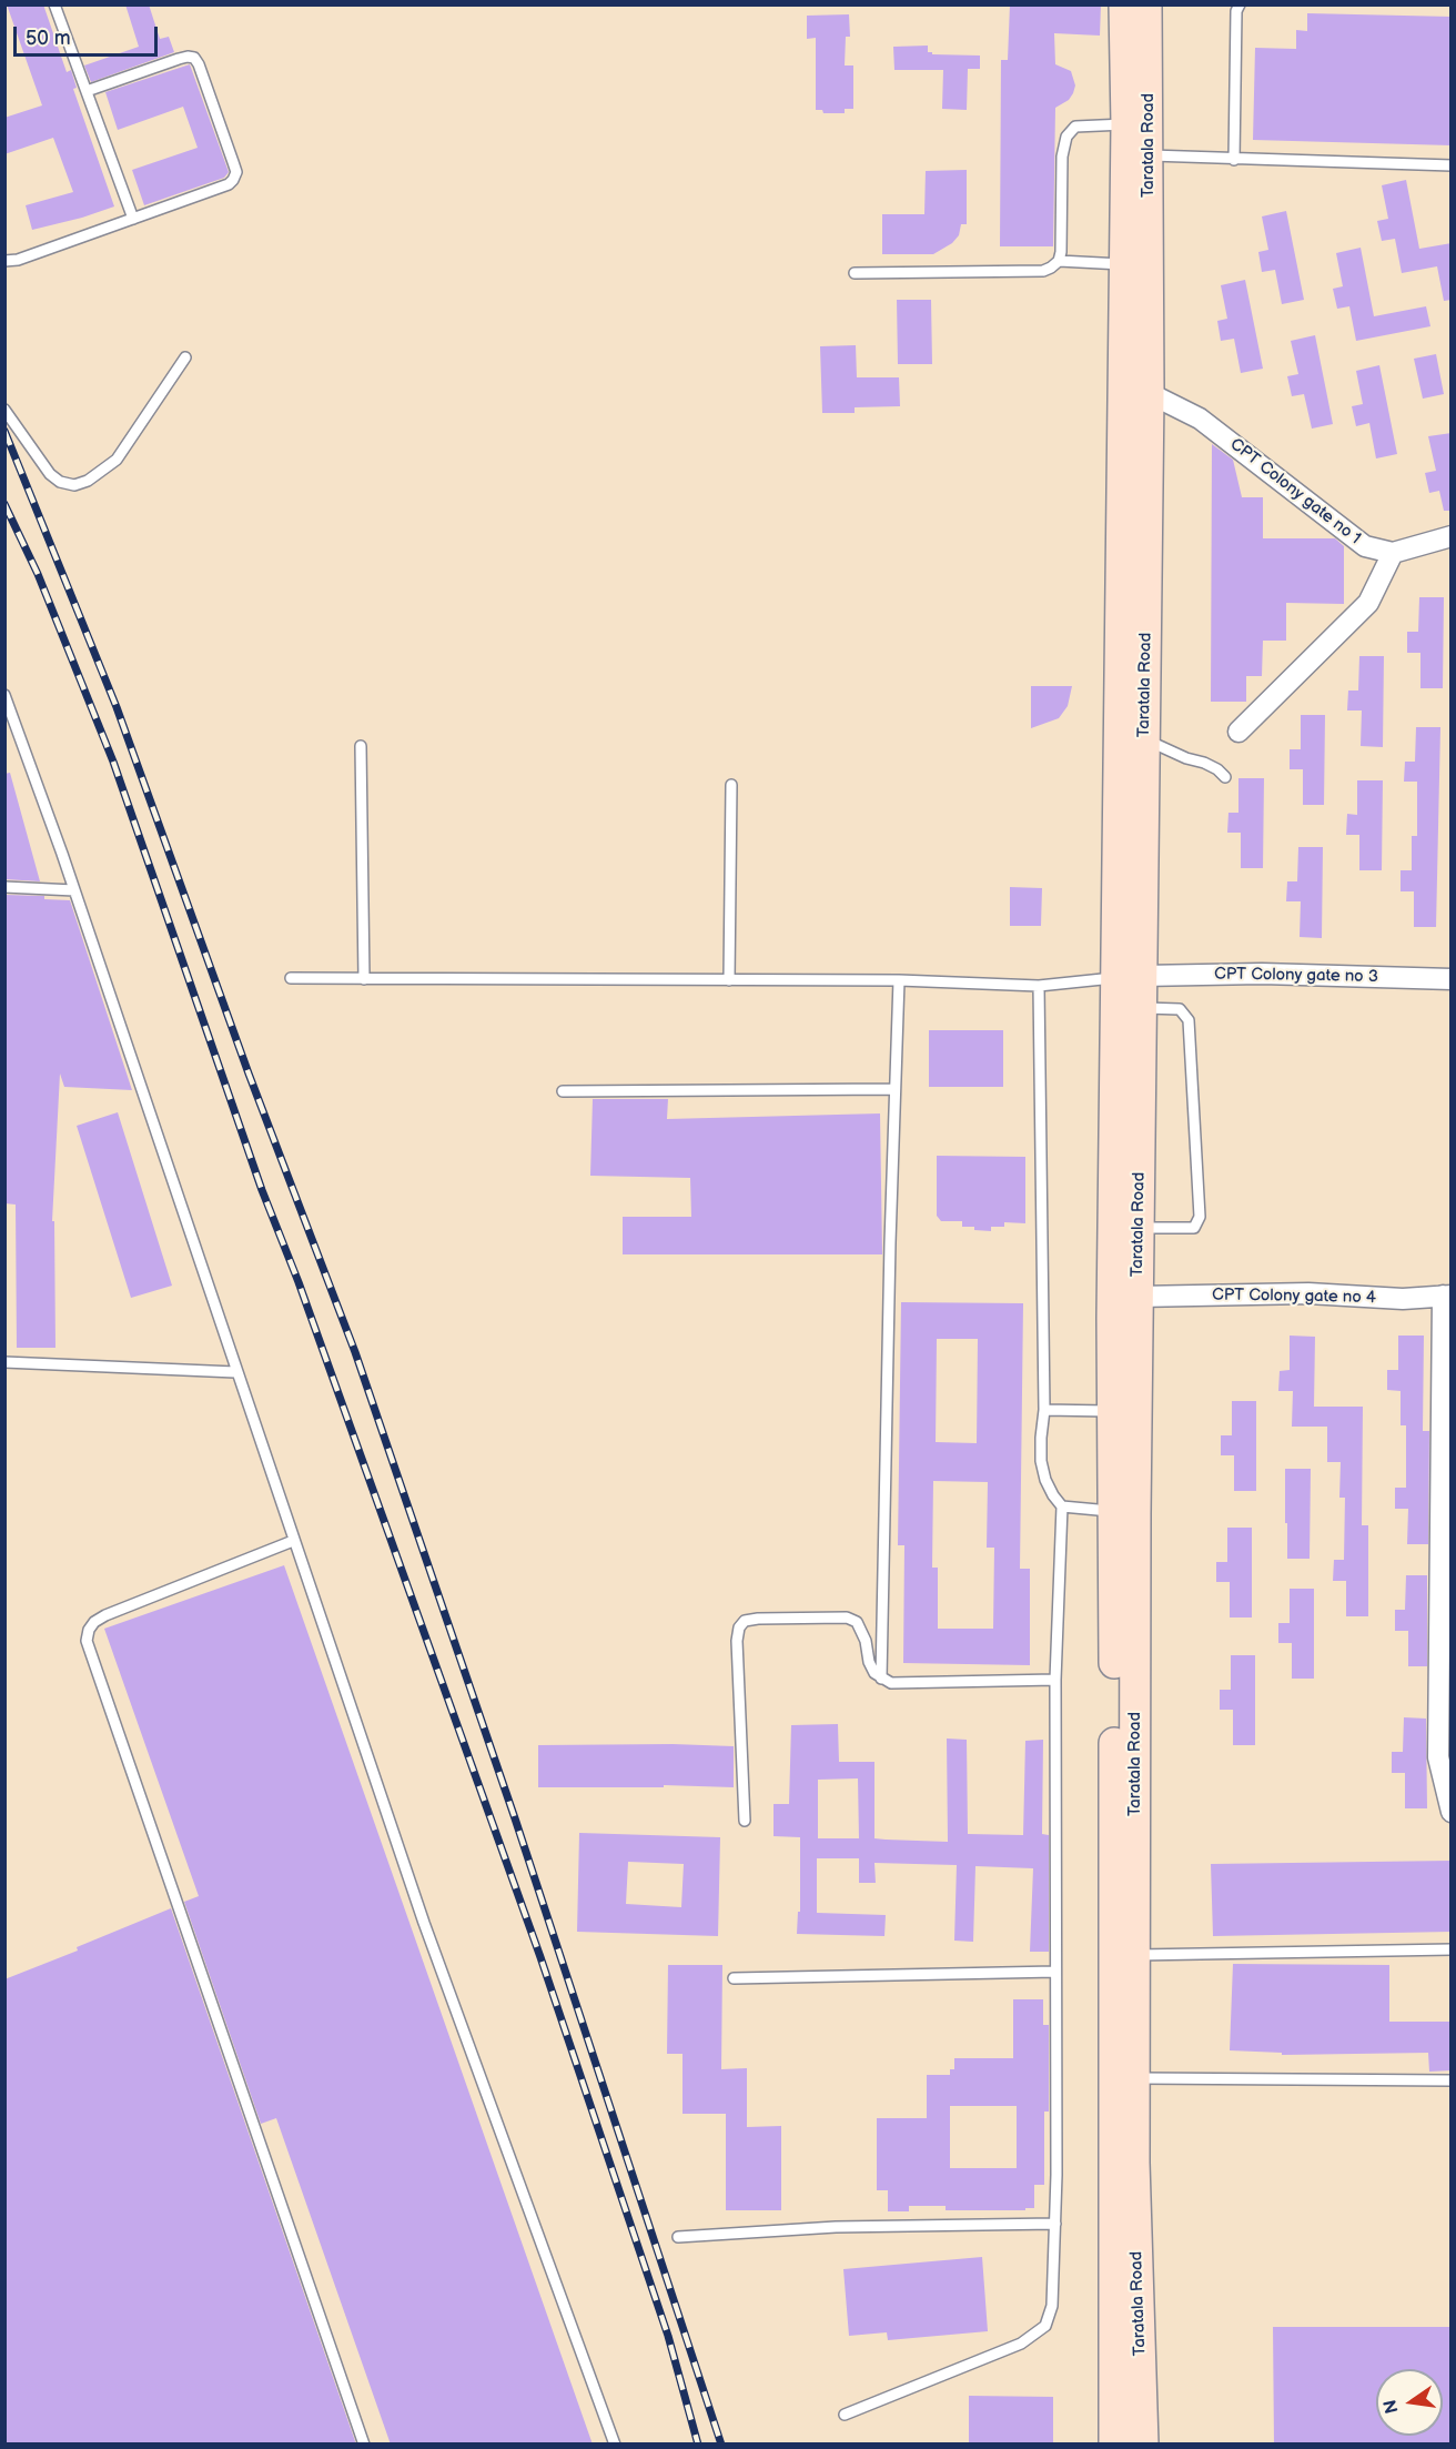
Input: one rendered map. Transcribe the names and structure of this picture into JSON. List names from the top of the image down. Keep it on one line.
{"streets":{"main road":["Taratala Road"],"street":["CPT Colony gate no 1","CPT Colony gate no 3","CPT Colony gate no 4"]},"crossings":[["Taratala Road","CPT Colony gate no 1"],["Taratala Road","CPT Colony gate no 3"],["Taratala Road","CPT Colony gate no 4"]],"scale_bar":"50 m","north":"left"}
